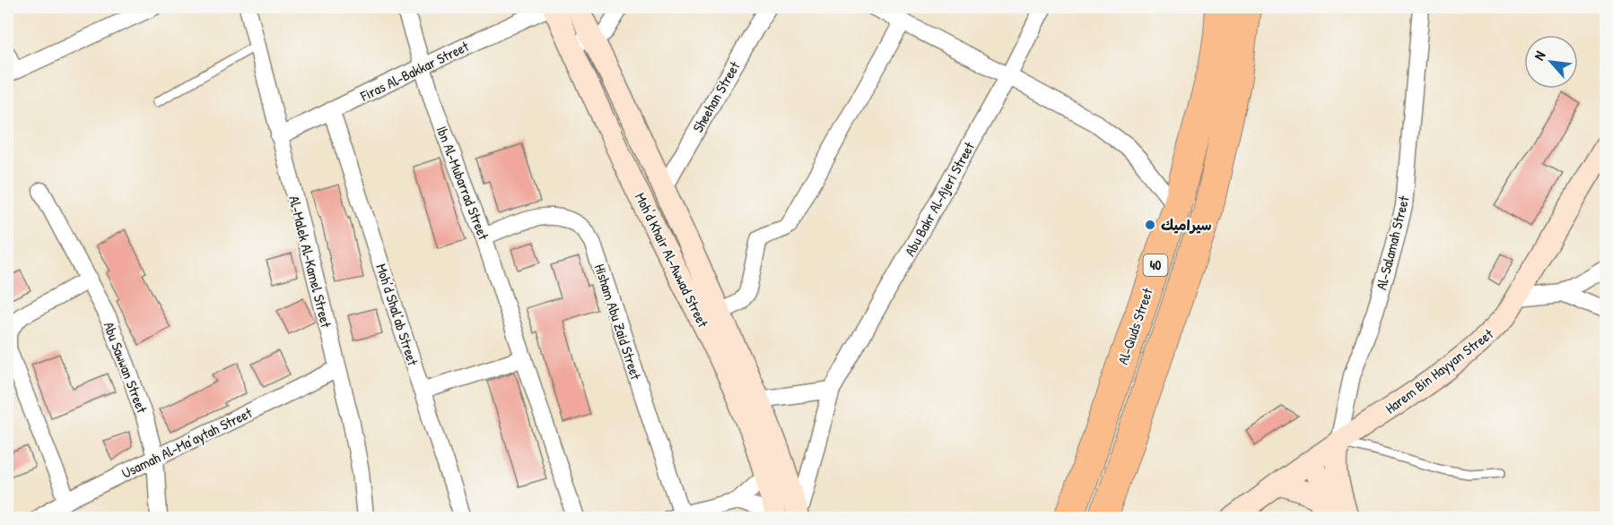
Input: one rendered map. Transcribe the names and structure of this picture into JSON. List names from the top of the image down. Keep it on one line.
{"streets":{"highway":["40","Al-Quds Street"],"street":["Firas Al-Bakkar Street","Sheehan Street","Ibn Al-Mubarrad Street","Abu Bakr Al-Ajeri Street","Al-Salamah Street","Moh'd Khair Al-Awwad Street","Al-Malek Al-Kamel Street","Moh’d Shal’ab Street","Hisham Abu Zaid Street","Abu Sawwan Street","Harem Bin Hayyan Street","Usamah Al-Ma’aytah Street"]},"crossings":[["Firas Al-Bakkar Street","Ibn Al-Mubarrad Street"],["Firas Al-Bakkar Street","Moh'd Khair Al-Awwad Street"],["Firas Al-Bakkar Street","Al-Malek Al-Kamel Street"],["Firas Al-Bakkar Street","Moh’d Shal’ab Street"],["Sheehan Street","Moh'd Khair Al-Awwad Street"],["Ibn Al-Mubarrad Street","Hisham Abu Zaid Street"],["Abu Bakr Al-Ajeri Street","Moh'd Khair Al-Awwad Street"],["Al-Salamah Street","Harem Bin Hayyan Street"],["Al-Malek Al-Kamel Street","Usamah Al-Ma’aytah Street"],["Abu Sawwan Street","Usamah Al-Ma’aytah Street"]],"places":["سيراميك"],"north":"top left"}
